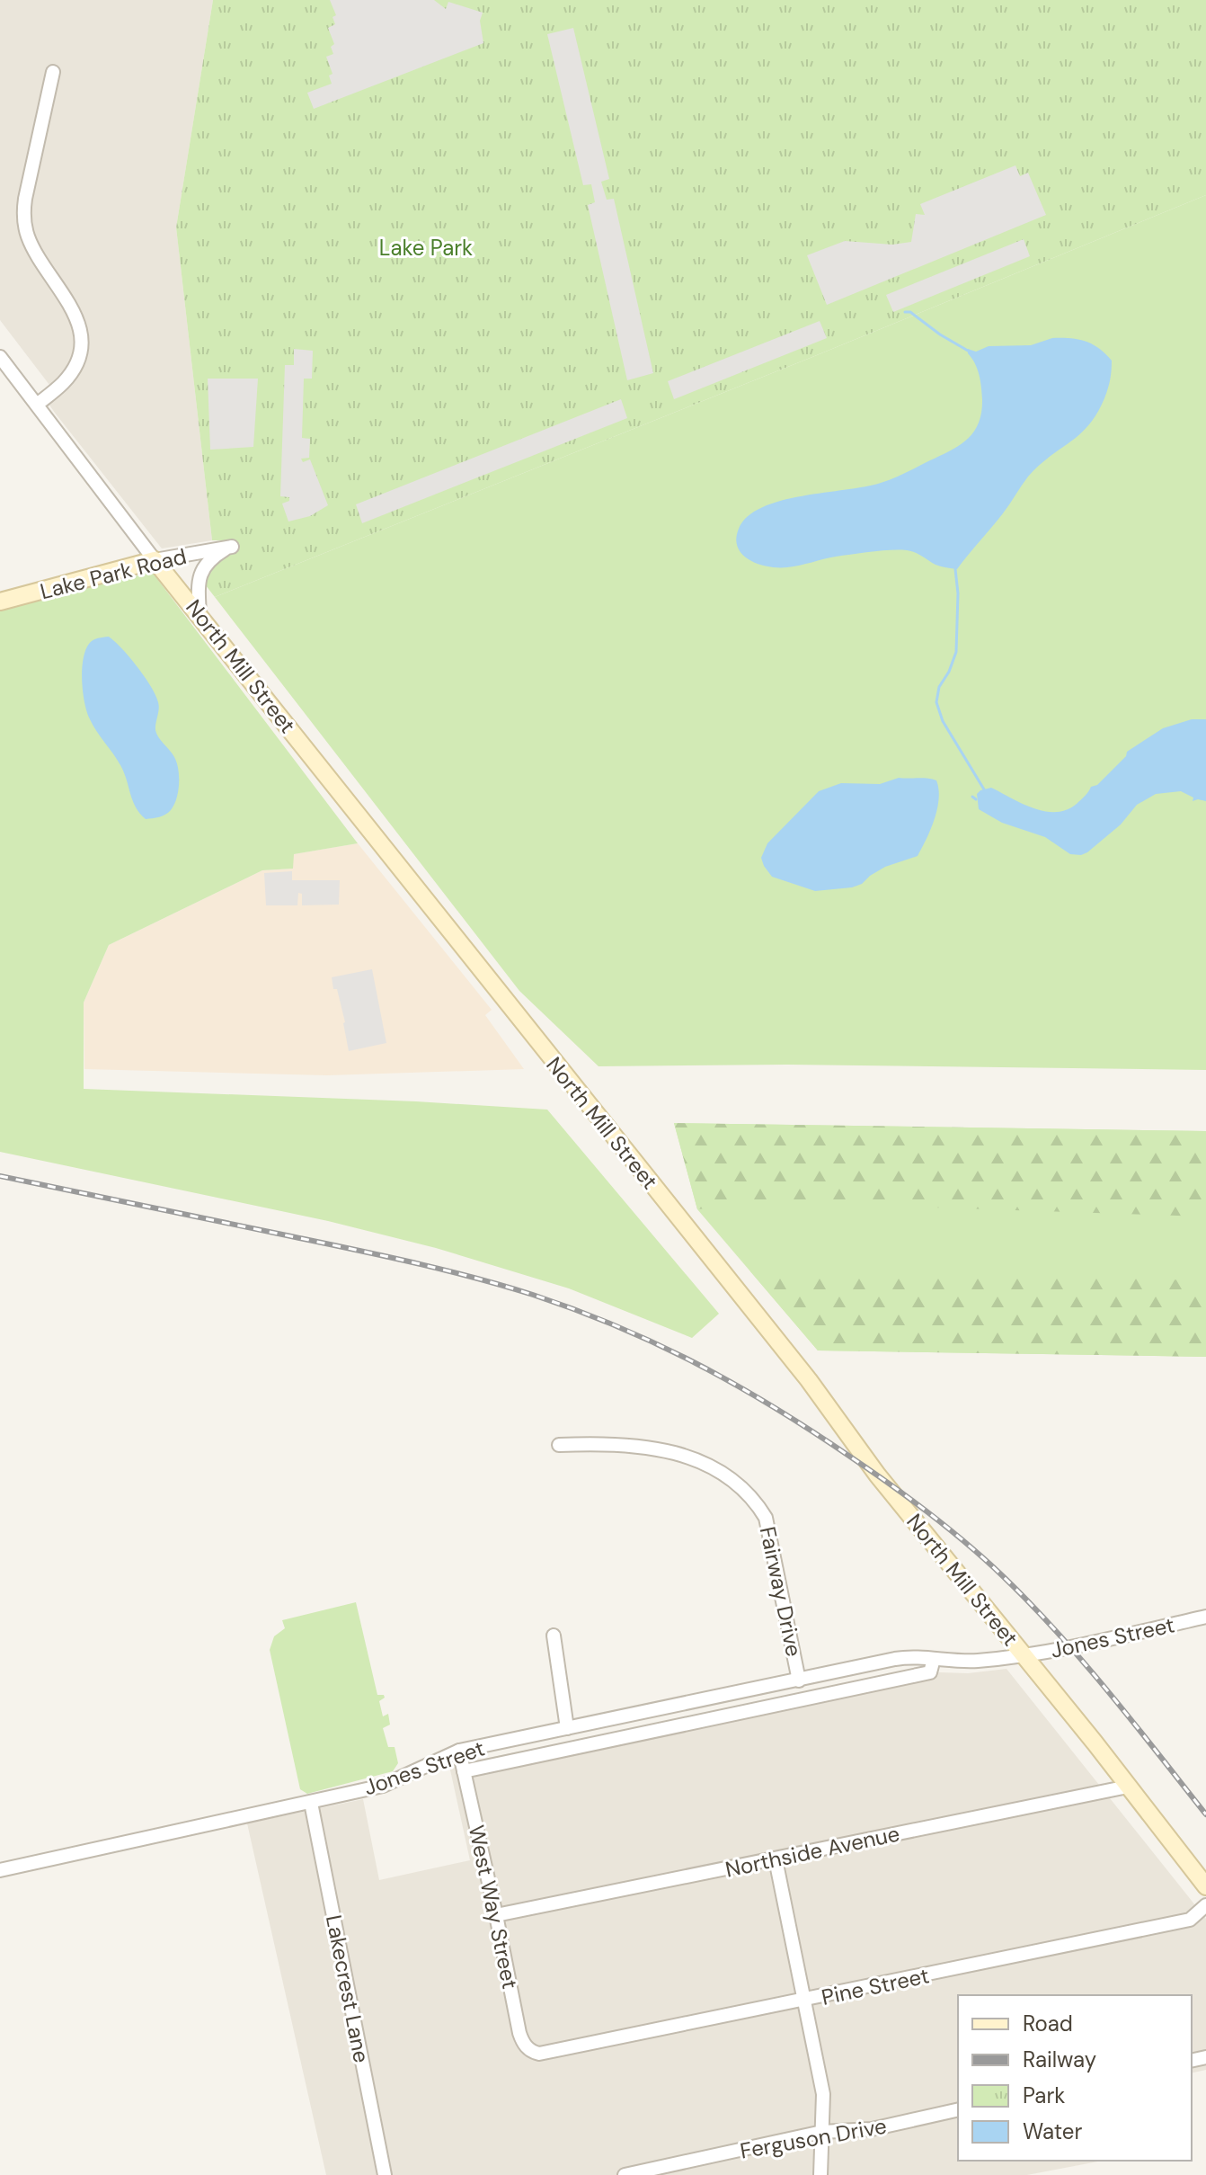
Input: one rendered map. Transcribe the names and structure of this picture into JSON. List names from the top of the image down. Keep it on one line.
{"streets":{"main road":["Lake Park Road","North Mill Street"],"street":["Fairway Drive","Jones Street","Northside Avenue","West Way Street","Pine Street","Lakecrest Lane","Ferguson Drive"]},"crossings":[["Lake Park Road","North Mill Street"],["North Mill Street","Jones Street"],["North Mill Street","Northside Avenue"],["Fairway Drive","Jones Street"],["Jones Street","West Way Street"],["Jones Street","Lakecrest Lane"],["Northside Avenue","West Way Street"],["West Way Street","Pine Street"]],"parks":["Lake Park"],"legend":["Road","Railway","Park","Water"]}
